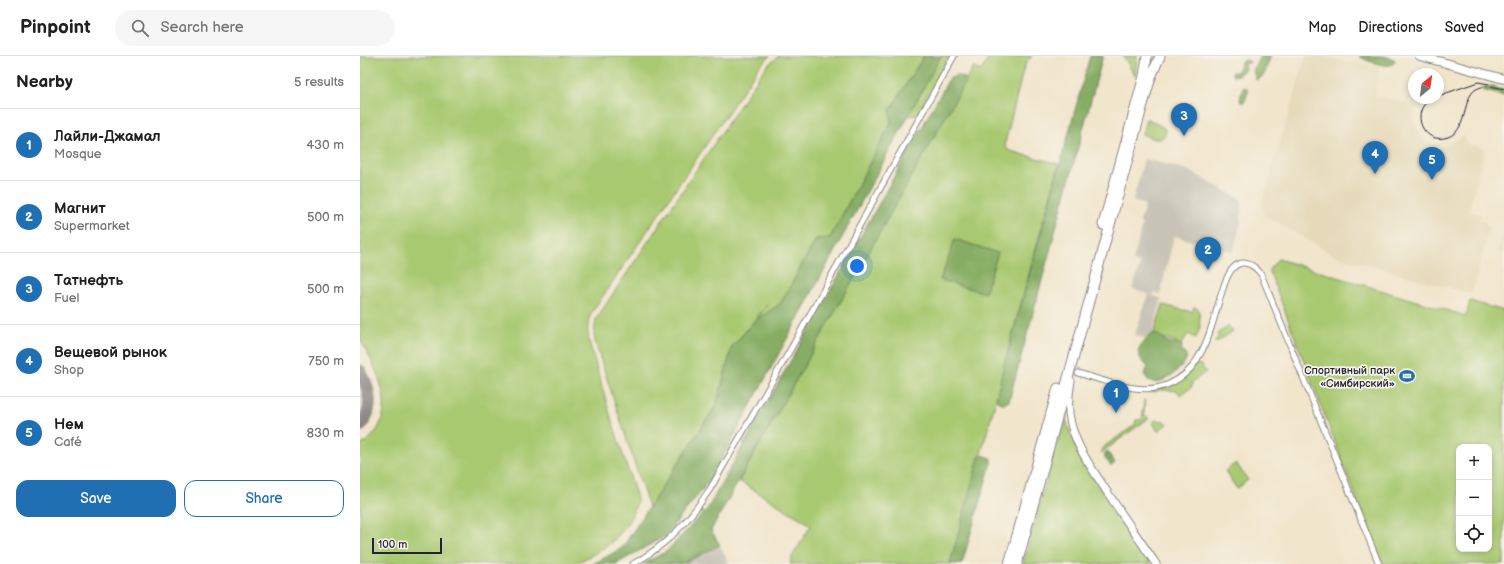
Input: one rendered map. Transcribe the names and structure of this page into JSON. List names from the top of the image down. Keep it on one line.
{"places":{"sports":["Спортивный парк «Симбирский»"]},"scale_bar":"100 m","north":"top right","page":{"header":"Pinpoint","search":"Search here","nav":["Map","Directions","Saved"],"heading":["Nearby","5 results"],"pins":["3","4","5","2","1"],"list":[{"mark":"1","name":"Лайли-Джамал","note":"Mosque","value":"430 m"},{"mark":"2","name":"Магнит","note":"Supermarket","value":"500 m"},{"mark":"3","name":"Татнефть","note":"Fuel","value":"500 m"},{"mark":"4","name":"Вещевой рынок","note":"Shop","value":"750 m"},{"mark":"5","name":"Нем","note":"Café","value":"830 m"}],"map_buttons":["+","−"],"buttons":["Save","Share"],"scale":"100 m"}}
